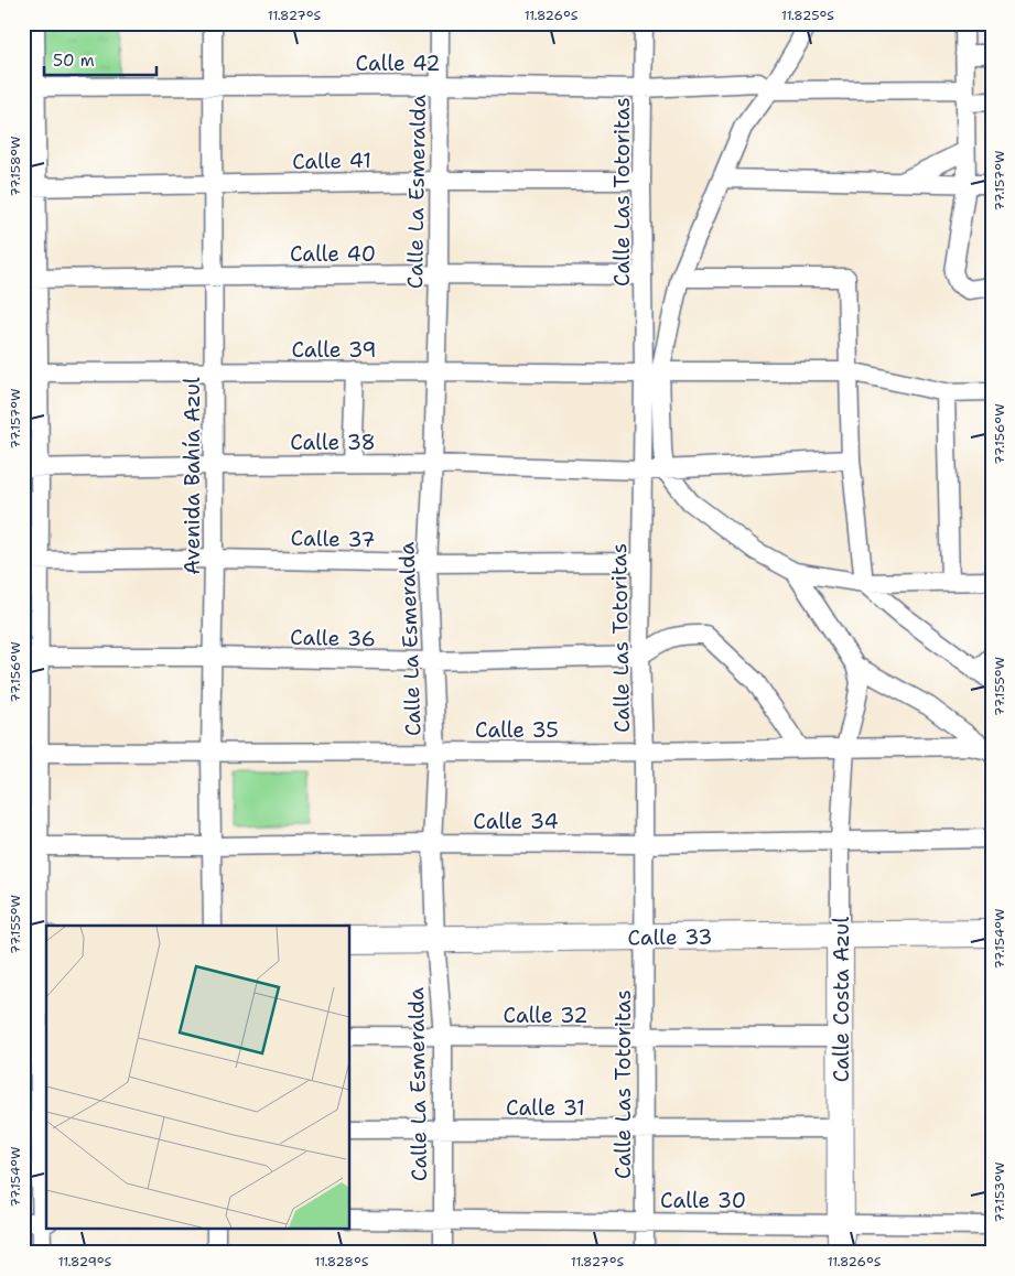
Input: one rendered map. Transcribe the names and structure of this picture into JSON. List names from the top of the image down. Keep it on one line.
{"streets":{"street":["Calle 42","Calle 41","Calle La Esmeralda","Calle Las Totoritas","Calle 40","Calle 39","Calle 38","Avenida Bahía Azul","Calle 37","Calle 36","Calle 35","Calle 34","Calle 33","Calle Costa Azul","Calle 32","Calle 31","Calle 30"]},"crossings":[["Calle 42","Calle La Esmeralda"],["Calle 42","Calle Las Totoritas"],["Calle 42","Avenida Bahía Azul"],["Calle 41","Calle La Esmeralda"],["Calle 41","Calle Las Totoritas"],["Calle 41","Avenida Bahía Azul"],["Calle La Esmeralda","Calle 40"],["Calle La Esmeralda","Calle 39"],["Calle La Esmeralda","Calle 38"],["Calle La Esmeralda","Calle 37"],["Calle La Esmeralda","Calle 36"],["Calle La Esmeralda","Calle 35"],["Calle La Esmeralda","Calle 34"],["Calle La Esmeralda","Calle 33"],["Calle La Esmeralda","Calle 32"],["Calle La Esmeralda","Calle 31"],["Calle La Esmeralda","Calle 30"],["Calle Las Totoritas","Calle 40"],["Calle Las Totoritas","Calle 39"],["Calle Las Totoritas","Calle 38"],["Calle Las Totoritas","Calle 37"],["Calle Las Totoritas","Calle 36"],["Calle Las Totoritas","Calle 35"],["Calle Las Totoritas","Calle 34"],["Calle Las Totoritas","Calle 33"],["Calle Las Totoritas","Calle 32"],["Calle Las Totoritas","Calle 31"],["Calle Las Totoritas","Calle 30"],["Calle 40","Avenida Bahía Azul"],["Calle 39","Avenida Bahía Azul"],["Calle 38","Avenida Bahía Azul"],["Avenida Bahía Azul","Calle 37"],["Avenida Bahía Azul","Calle 36"],["Avenida Bahía Azul","Calle 35"],["Avenida Bahía Azul","Calle 34"],["Calle 35","Calle Costa Azul"],["Calle 34","Calle Costa Azul"],["Calle 33","Calle Costa Azul"],["Calle Costa Azul","Calle 32"],["Calle Costa Azul","Calle 31"],["Calle Costa Azul","Calle 30"]],"scale_bar":"50 m","coordinates":["11.827°S","11.826°S","11.825°S","77.158°W","77.157°W","77.156°W","77.155°W","77.154°W","77.153°W","11.829°S","11.828°S"]}
